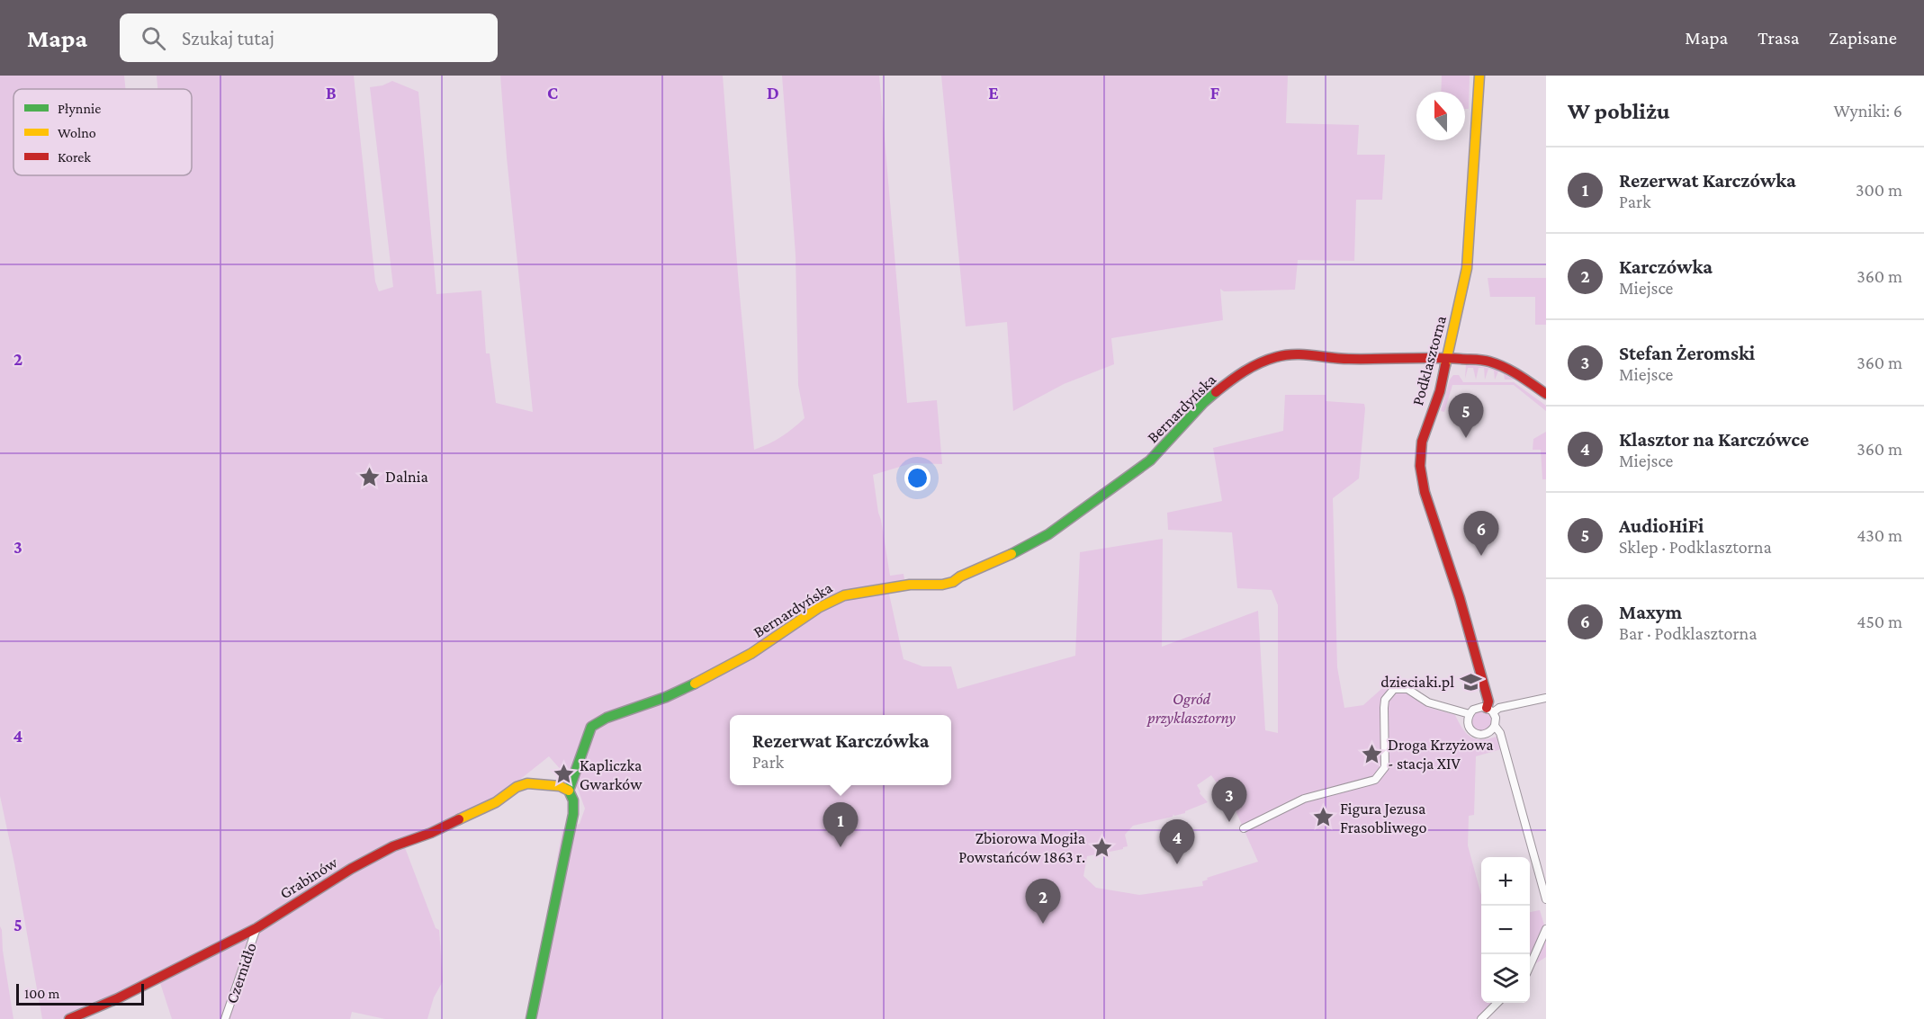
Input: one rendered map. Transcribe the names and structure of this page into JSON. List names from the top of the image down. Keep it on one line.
{"streets":{"street":["Podklasztorna","Bernardyńska","Grabinów","Czernidło"]},"crossings":[["Podklasztorna","Bernardyńska"],["Bernardyńska","Grabinów"],["Grabinów","Czernidło"]],"parks":["Ogród przyklasztorny"],"places":{"place":["Dalnia","Droga Krzyżowa - stacja XIV","Kapliczka Gwarków","Figura Jezusa Frasobliwego","Zbiorowa Mogiła Powstańców 1863 r."],"school or university":["dzieciaki.pl"]},"legend":["Płynnie","Wolno","Korek"],"scale_bar":"100 m","north":"top","page":{"header":"Mapa","search":"Szukaj tutaj","nav":["Mapa","Trasa","Zapisane"],"heading":["W pobliżu","Wyniki: 6"],"list":[{"mark":"1","name":"Rezerwat Karczówka","note":"Park","value":"300 m"},{"mark":"2","name":"Karczówka","note":"Miejsce","value":"360 m"},{"mark":"3","name":"Stefan Żeromski","note":"Miejsce","value":"360 m"},{"mark":"4","name":"Klasztor na Karczówce","note":"Miejsce","value":"360 m"},{"mark":"5","name":"AudioHiFi","note":"Sklep · Podklasztorna","value":"430 m"},{"mark":"6","name":"Maxym","note":"Bar · Podklasztorna","value":"450 m"}],"pins":["5","6","3","1","4","2"],"popup":["Rezerwat Karczówka","Park"],"map_buttons":["+","−"],"scale":"100 m"},"grid":{"columns":["B","C","D","E","F"],"rows":["2","3","4","5"]}}
